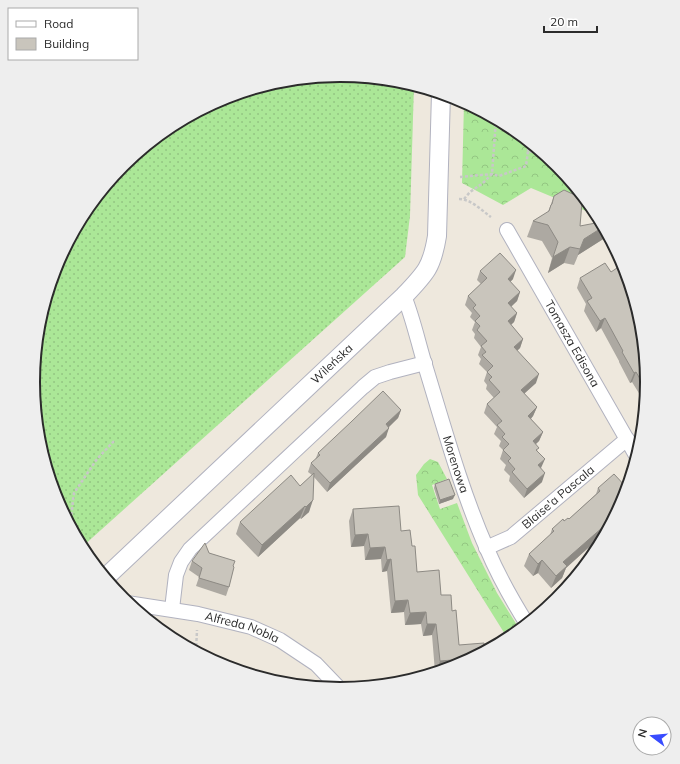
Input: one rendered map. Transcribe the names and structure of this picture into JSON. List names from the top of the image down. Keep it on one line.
{"streets":{"street":["Tomasza Edisona","Wileńska","Morenowa","Blaise'a Pascala","Alfreda Nobla"]},"crossings":[["Tomasza Edisona","Blaise'a Pascala"],["Wileńska","Morenowa"],["Morenowa","Blaise'a Pascala"]],"legend":["Road","Building"],"scale_bar":"20 m","north":"left"}
